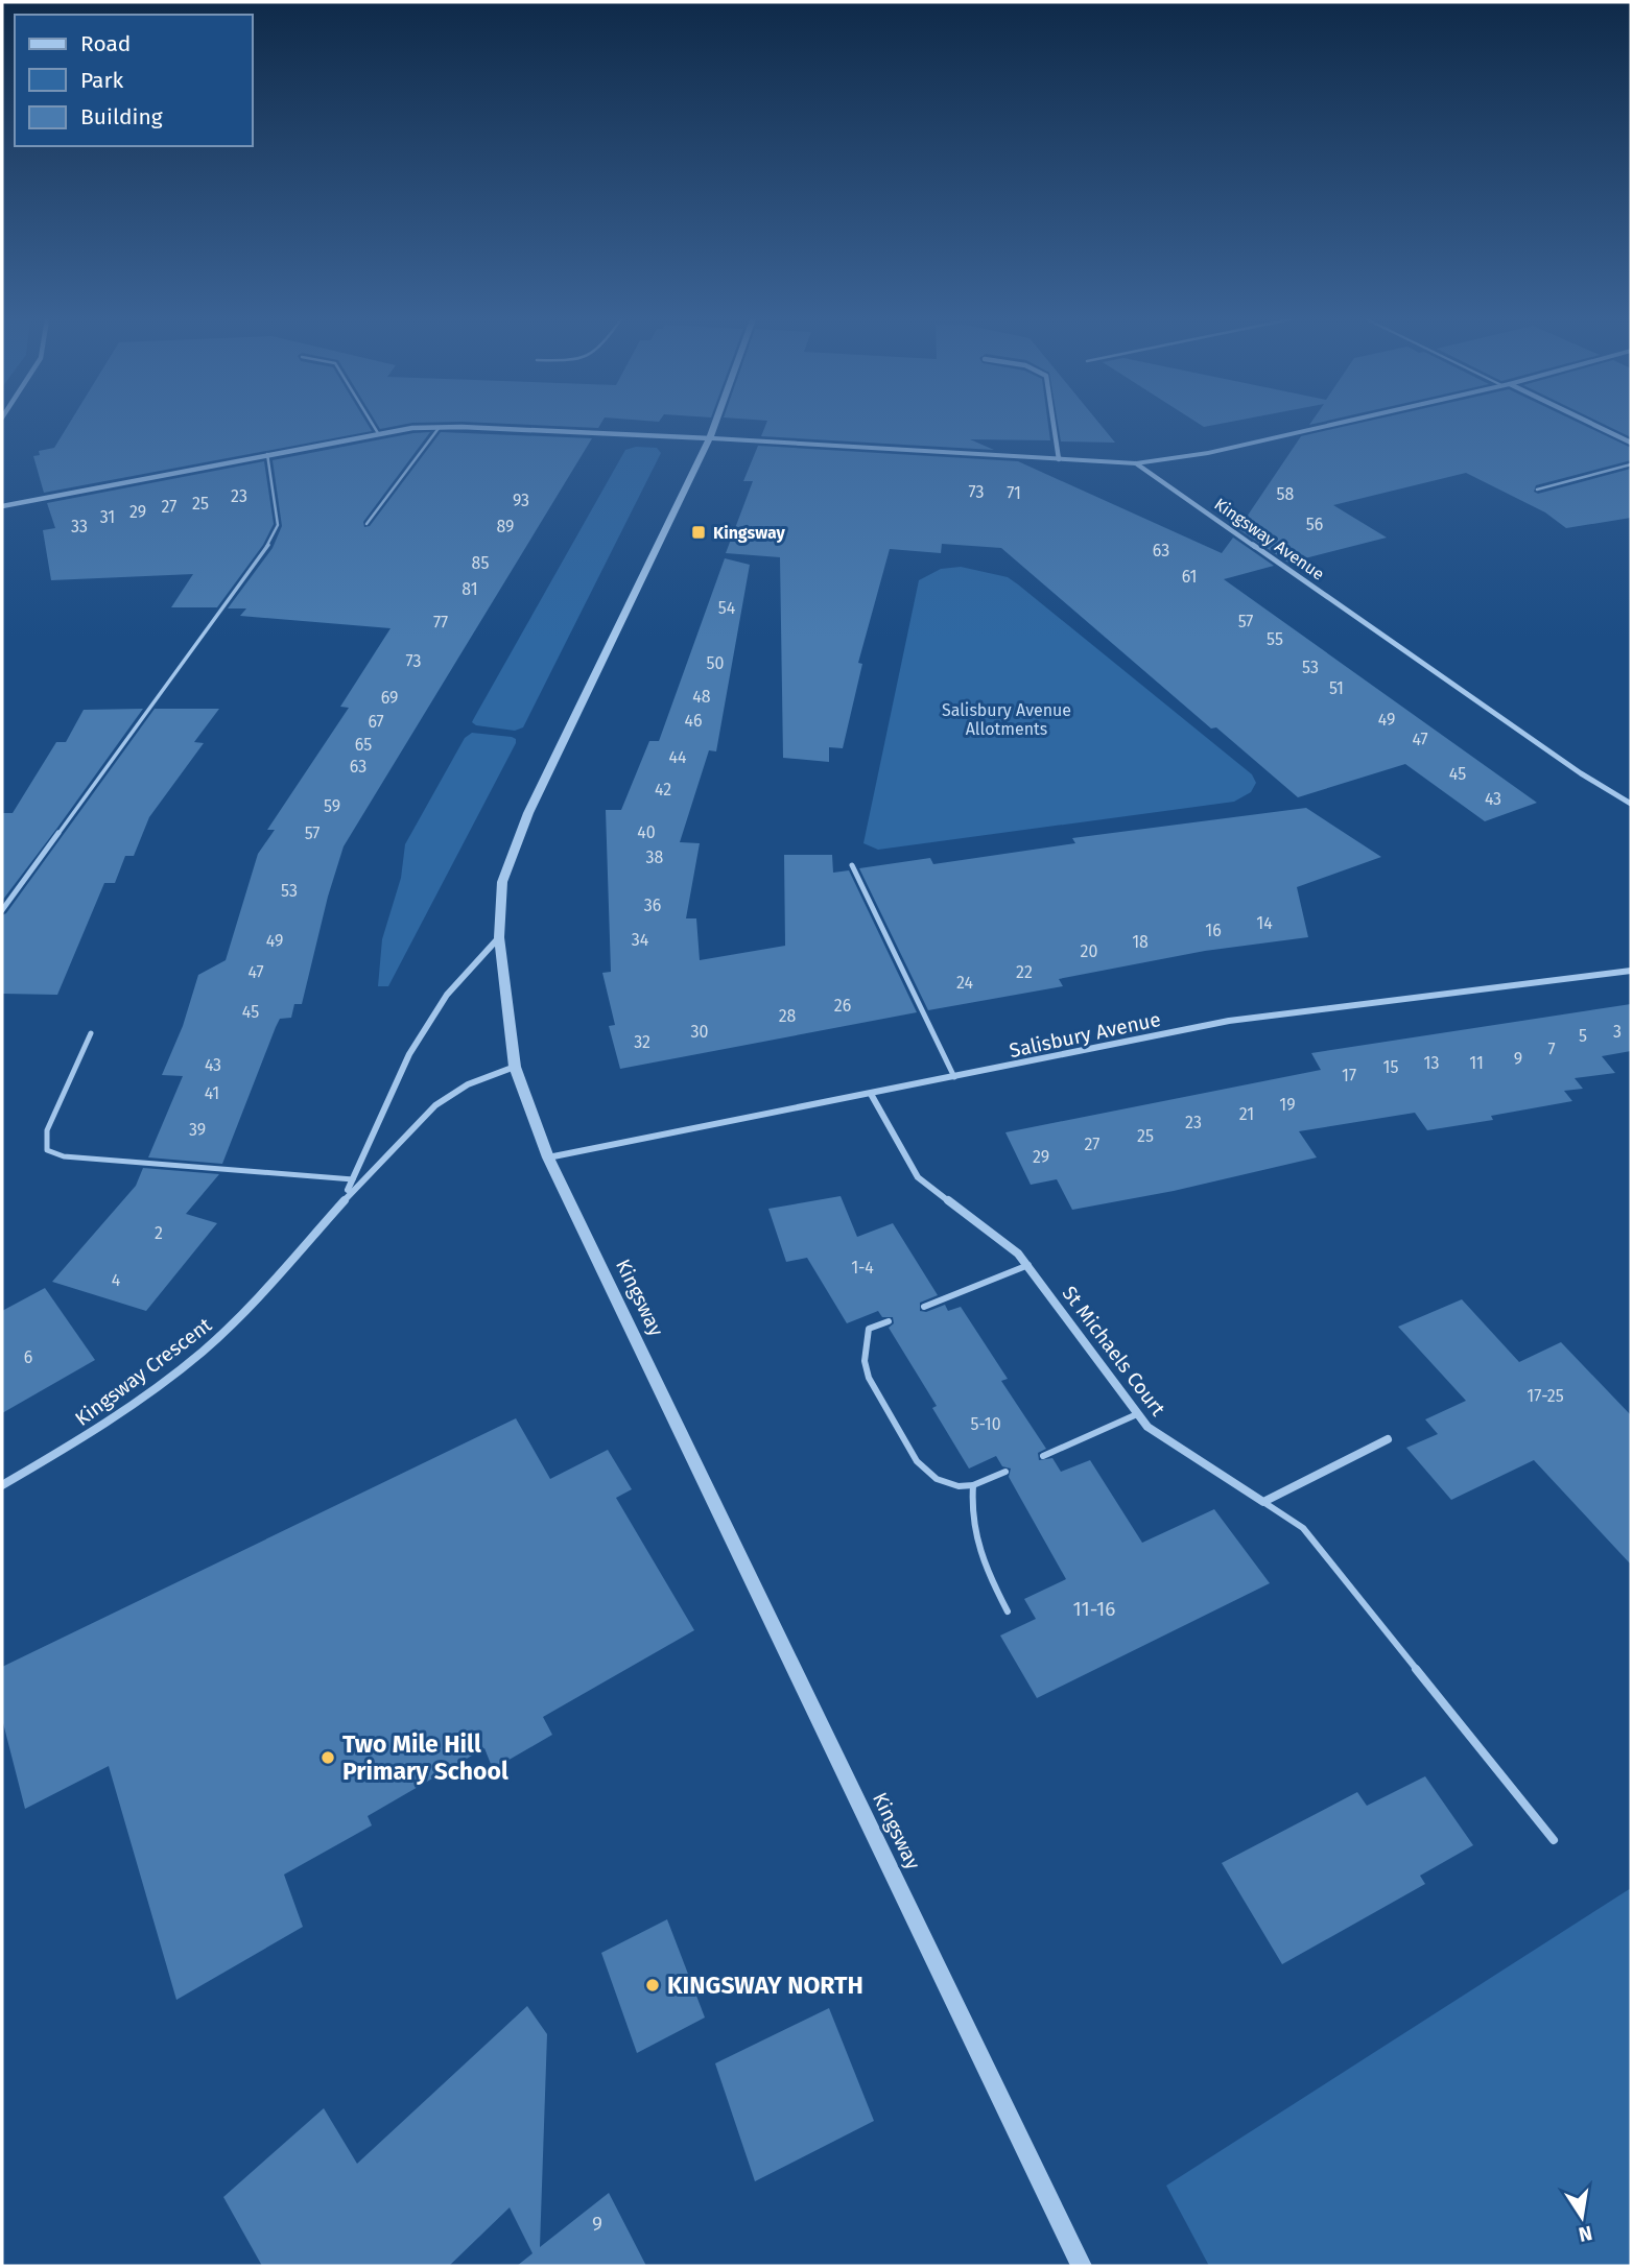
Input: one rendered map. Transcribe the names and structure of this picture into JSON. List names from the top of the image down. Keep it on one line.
{"streets":{"street":["Kingsway Avenue","Salisbury Avenue","Kingsway","St Michaels Court","Kingsway Crescent"]},"crossings":[["Salisbury Avenue","Kingsway"],["Salisbury Avenue","St Michaels Court"],["Kingsway","Kingsway Crescent"]],"parks":["Salisbury Avenue Allotments"],"places":{"transit":["Kingsway"],"other":["Two Mile Hill Primary School","KINGSWAY NORTH"]},"house_numbers":["73","71","58","23","93","25","27","29","31","56","33","89","63","85","61","81","54","57","77","55","73","50","53","51","48","69","49","46","67","47","65","44","63","45","42","43","59","40","57","38","53","36","14","16","34","49","18","20","47","22","24","26","45","28","30","3","5","32","7","9","13","11","43","15","17","41","19","21","23","39","25","27","29","2","1-4","4","6","17-25","5-10","11-16","9"],"legend":["Road","Park","Building"],"north":"bottom"}
